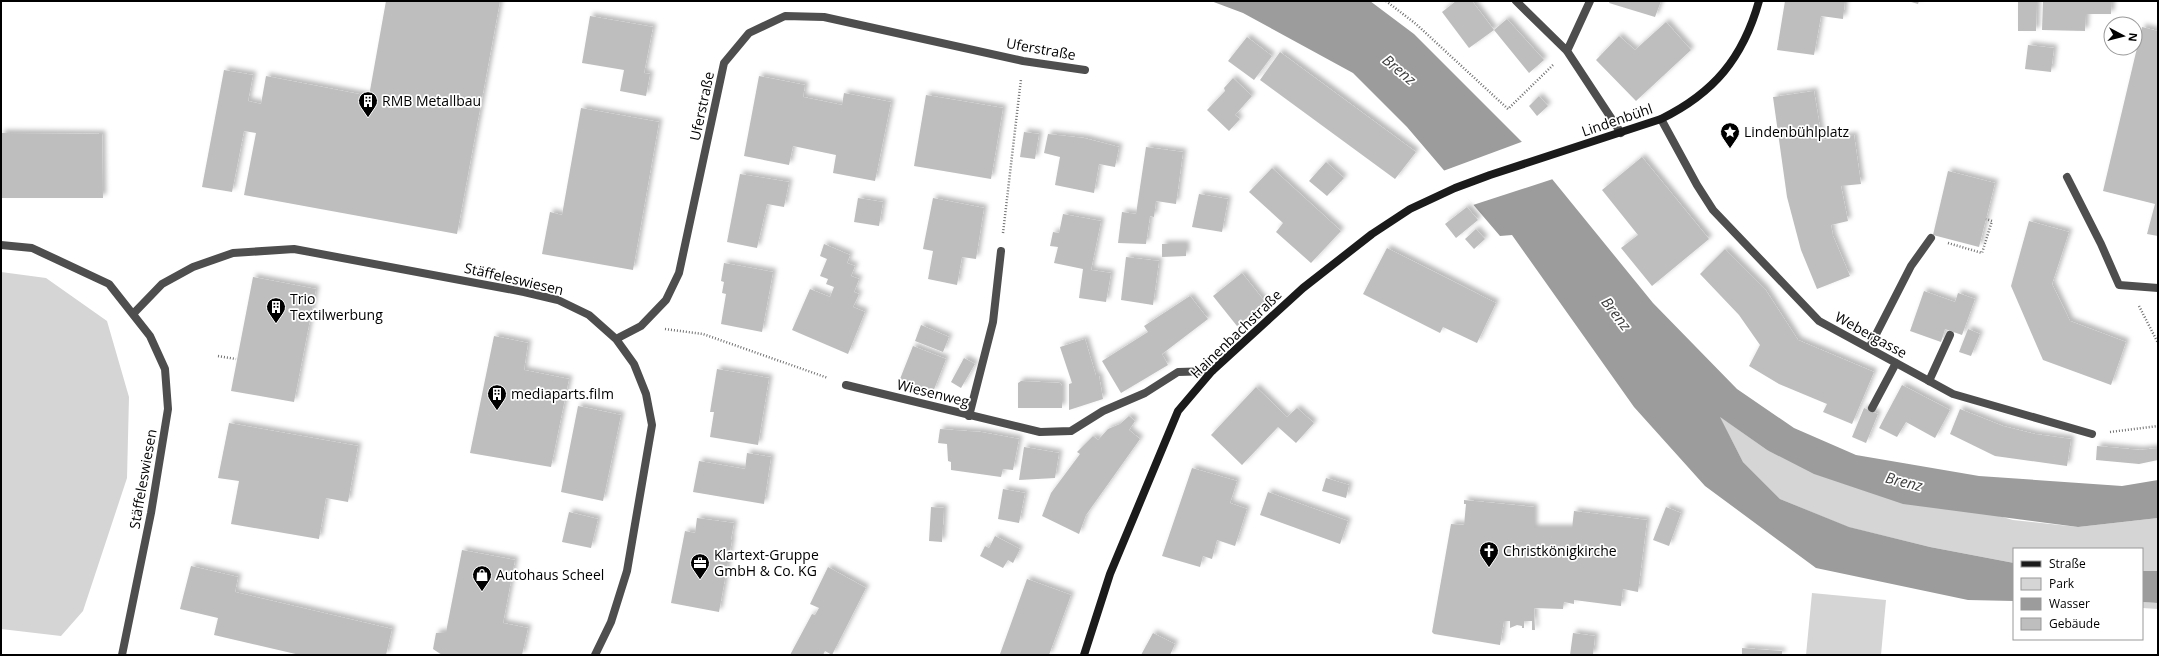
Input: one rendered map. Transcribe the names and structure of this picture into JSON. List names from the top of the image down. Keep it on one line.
{"streets":{"street":["Uferstraße","Lindenbühl","Stäffeleswiesen","Hainenbachstraße","Webergasse","Wiesenweg"]},"crossings":[["Uferstraße","Stäffeleswiesen"],["Lindenbühl","Hainenbachstraße"],["Lindenbühl","Webergasse"],["Hainenbachstraße","Wiesenweg"]],"water":["Brenz"],"places":{"building":["RMB Metallbau","Trio Textilwerbung","mediaparts.film"],"place":["Lindenbühlplatz"],"church":["Christkönigkirche"],"office":["Klartext-Gruppe GmbH & Co. KG"],"shop":["Autohaus Scheel"]},"legend":["Straße","Park","Wasser","Gebäude"],"north":"right"}
